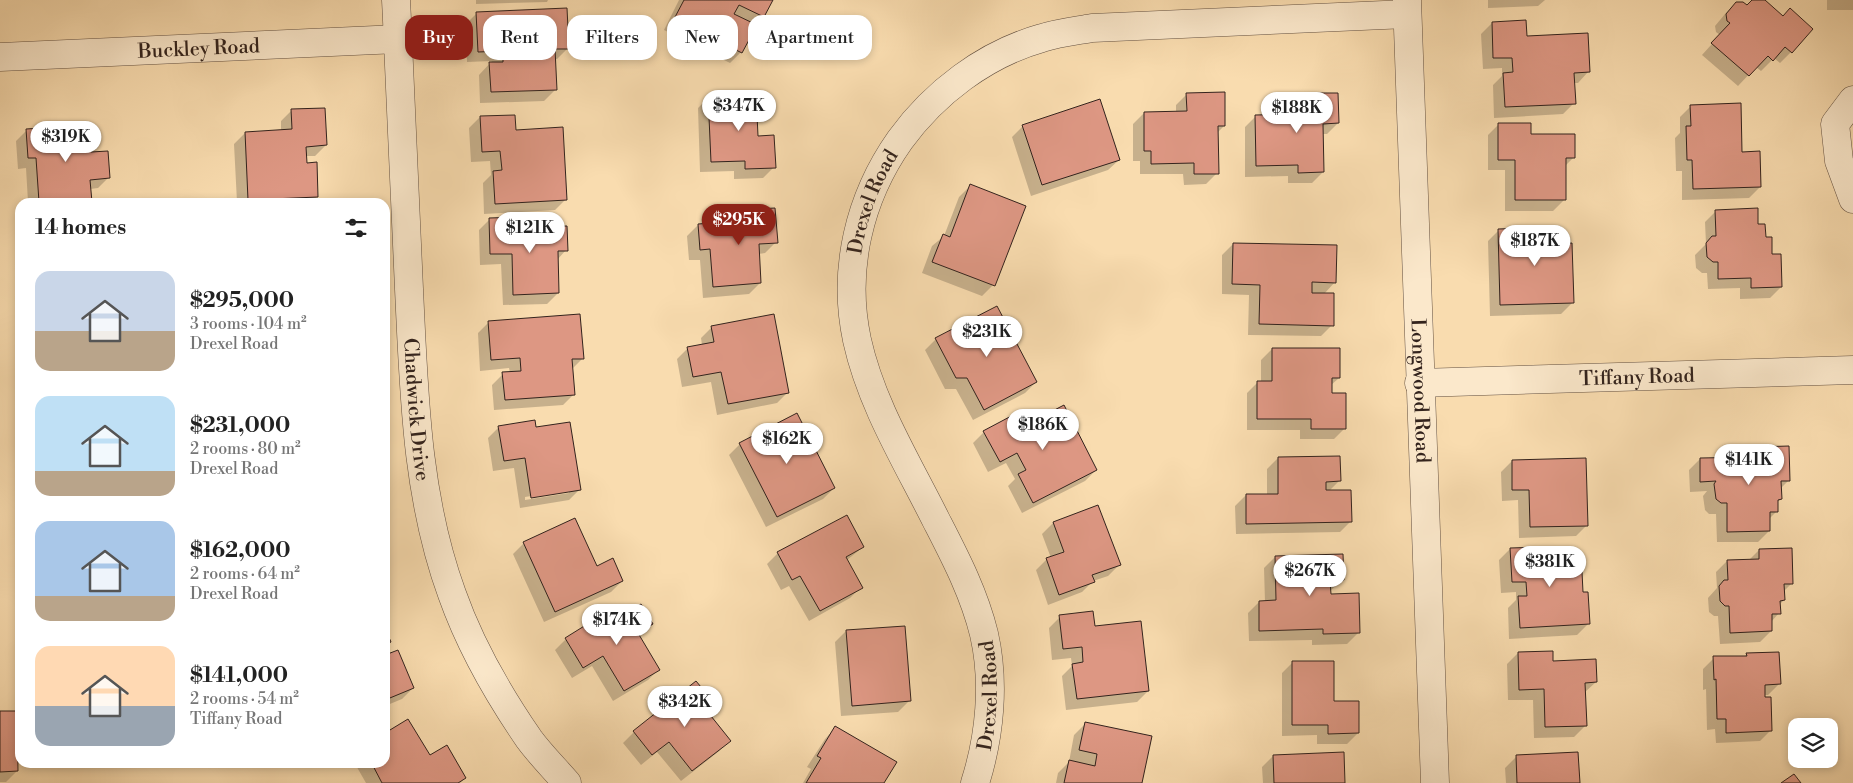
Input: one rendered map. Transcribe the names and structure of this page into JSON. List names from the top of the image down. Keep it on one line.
{"streets":{"street":["Buckley Road","Drexel Road","Tiffany Road","Longwood Road","Chadwick Drive"]},"crossings":[["Buckley Road","Chadwick Drive"],["Drexel Road","Longwood Road"],["Tiffany Road","Longwood Road"]],"page":{"chip":["Buy","Rent","Filters","New","Apartment"],"price":["$347K","$188K","$319K","$295K","$121K","$187K","$231K","$186K","$162K","$141K","$381K","$267K","$174K","$342K"],"heading":"14 homes","list":[{"name":"$295,000","note":"3 rooms · 104 m² · Drexel Road"},{"name":"$231,000","note":"2 rooms · 80 m² · Drexel Road"},{"name":"$162,000","note":"2 rooms · 64 m² · Drexel Road"},{"name":"$141,000","note":"2 rooms · 54 m² · Tiffany Road"}]}}
